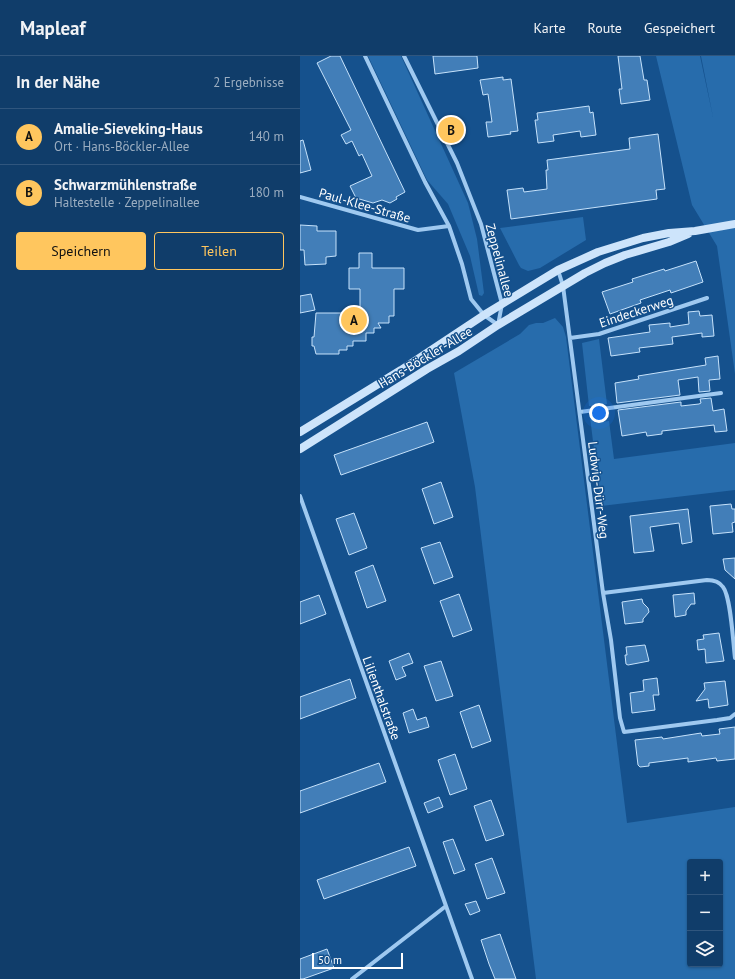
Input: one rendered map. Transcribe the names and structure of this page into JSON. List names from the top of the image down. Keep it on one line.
{"streets":{"street":["Paul-Klee-Straße","Zeppelinallee","Eindeckerweg","Hans-Böckler-Allee","Ludwig-Dürr-Weg","Lilienthalstraße"]},"crossings":[["Zeppelinallee","Hans-Böckler-Allee"],["Eindeckerweg","Ludwig-Dürr-Weg"],["Hans-Böckler-Allee","Ludwig-Dürr-Weg"]],"scale_bar":"50 m","page":{"header":"Mapleaf","nav":["Karte","Route","Gespeichert"],"heading":["In der Nähe","2 Ergebnisse"],"list":[{"mark":"A","name":"Amalie-Sieveking-Haus","note":"Ort · Hans-Böckler-Allee","value":"140 m"},{"mark":"B","name":"Schwarzmühlenstraße","note":"Haltestelle · Zeppelinallee","value":"180 m"}],"pins":["B","A"],"buttons":["Speichern","Teilen"],"map_buttons":["+","−"],"scale":"50 m"}}
